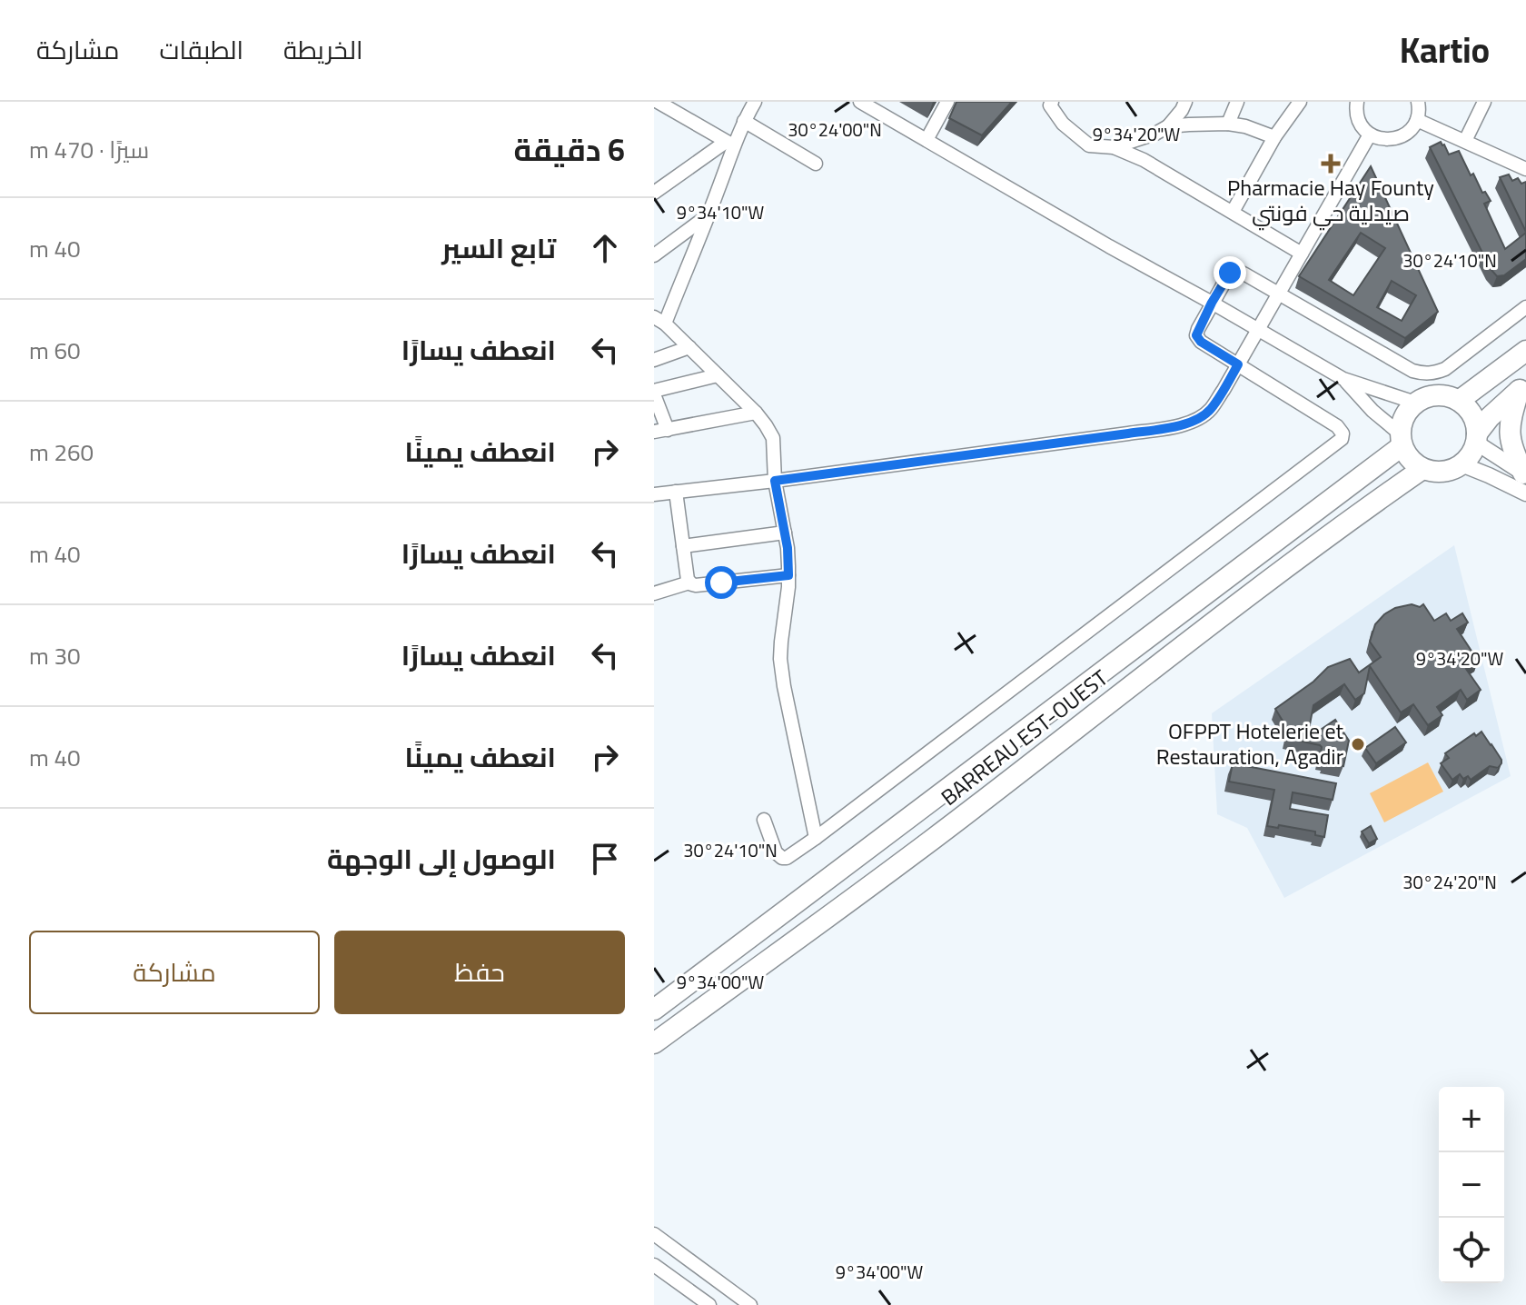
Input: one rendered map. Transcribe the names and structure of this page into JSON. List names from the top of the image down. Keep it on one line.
{"streets":{"main road":["BARREAU EST-OUEST"]},"places":{"health":["Pharmacie Hay Founty صيدلية حي فونتي"],"other":["OFPPT Hotelerie et Restauration, Agadir"]},"page":{"header":"Kartio","nav":["الخريطة","الطبقات","مشاركة"],"heading":["6 دقيقة","سيرًا · 470 m"],"list":[["تابع السير","40 m"],["انعطف يسارًا","60 m"],["انعطف يمينًا","260 m"],["انعطف يسارًا","40 m"],["انعطف يسارًا","30 m"],["انعطف يمينًا","40 m"],"الوصول إلى الوجهة"],"buttons":["حفظ","مشاركة"],"map_buttons":["+","−"]},"coordinates":["30°24'00\"N","9°34'20\"W","9°34'10\"W","30°24'10\"N","30°24'20\"N","9°34'00\"W"]}
